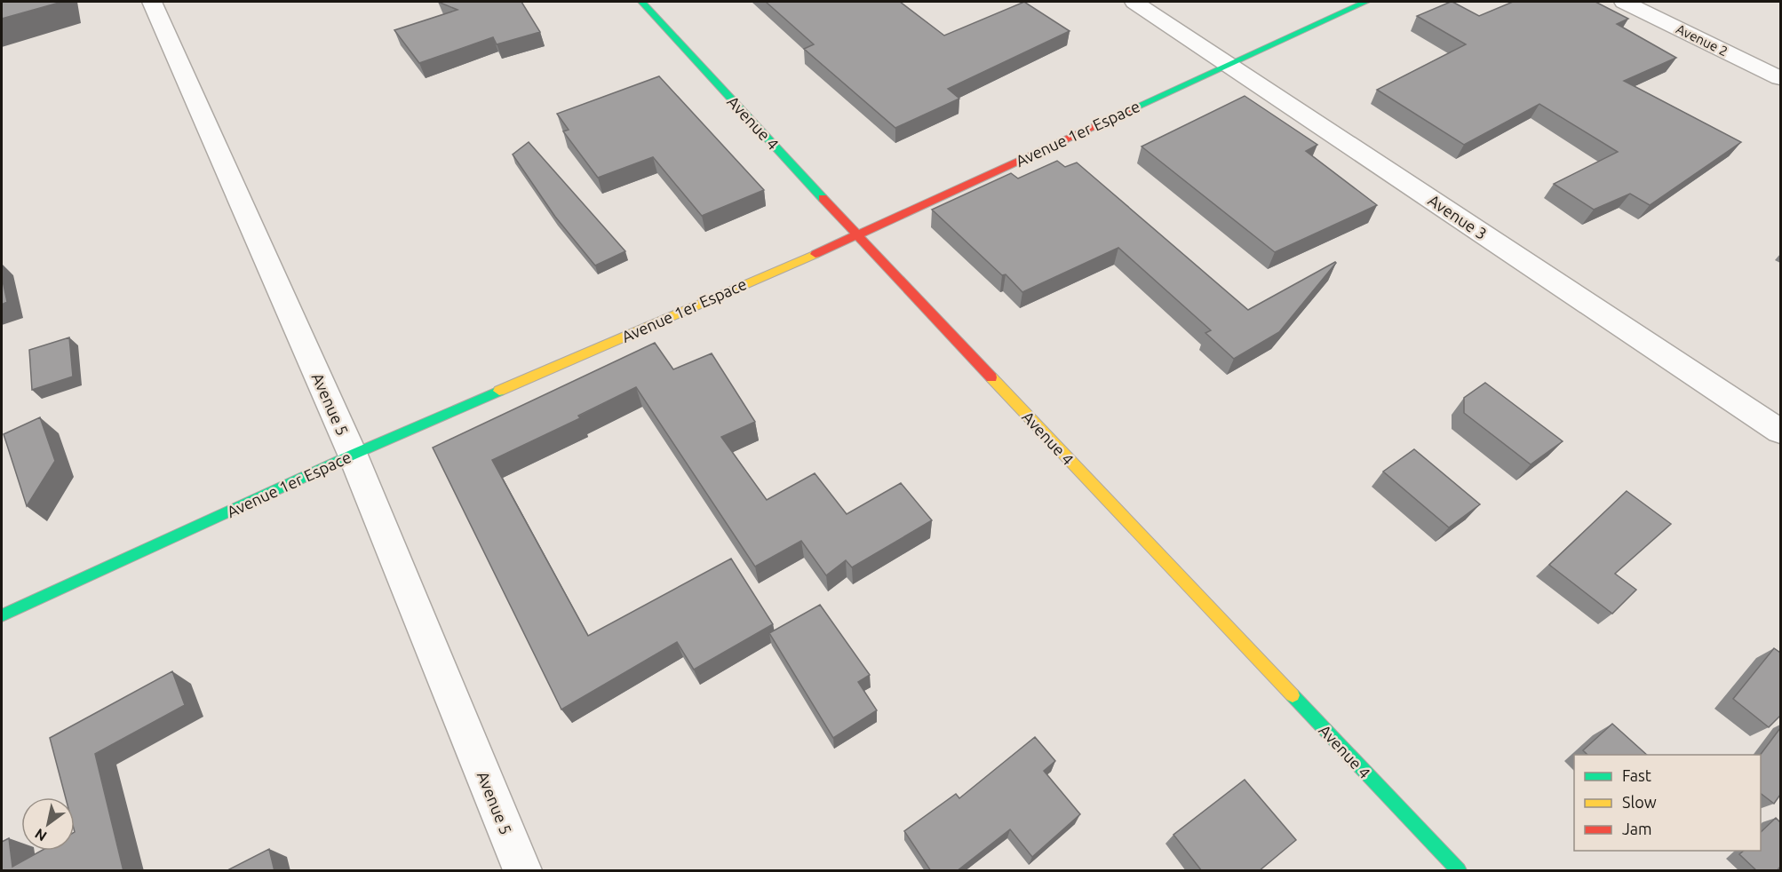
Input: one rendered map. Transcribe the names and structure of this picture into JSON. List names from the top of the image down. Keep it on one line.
{"streets":{"street":["Avenue 2","Avenue 4","Avenue 1er Espace","Avenue 3","Avenue 5"]},"crossings":[["Avenue 4","Avenue 1er Espace"],["Avenue 1er Espace","Avenue 3"],["Avenue 1er Espace","Avenue 5"]],"legend":["Fast","Slow","Jam"],"north":"bottom left"}
